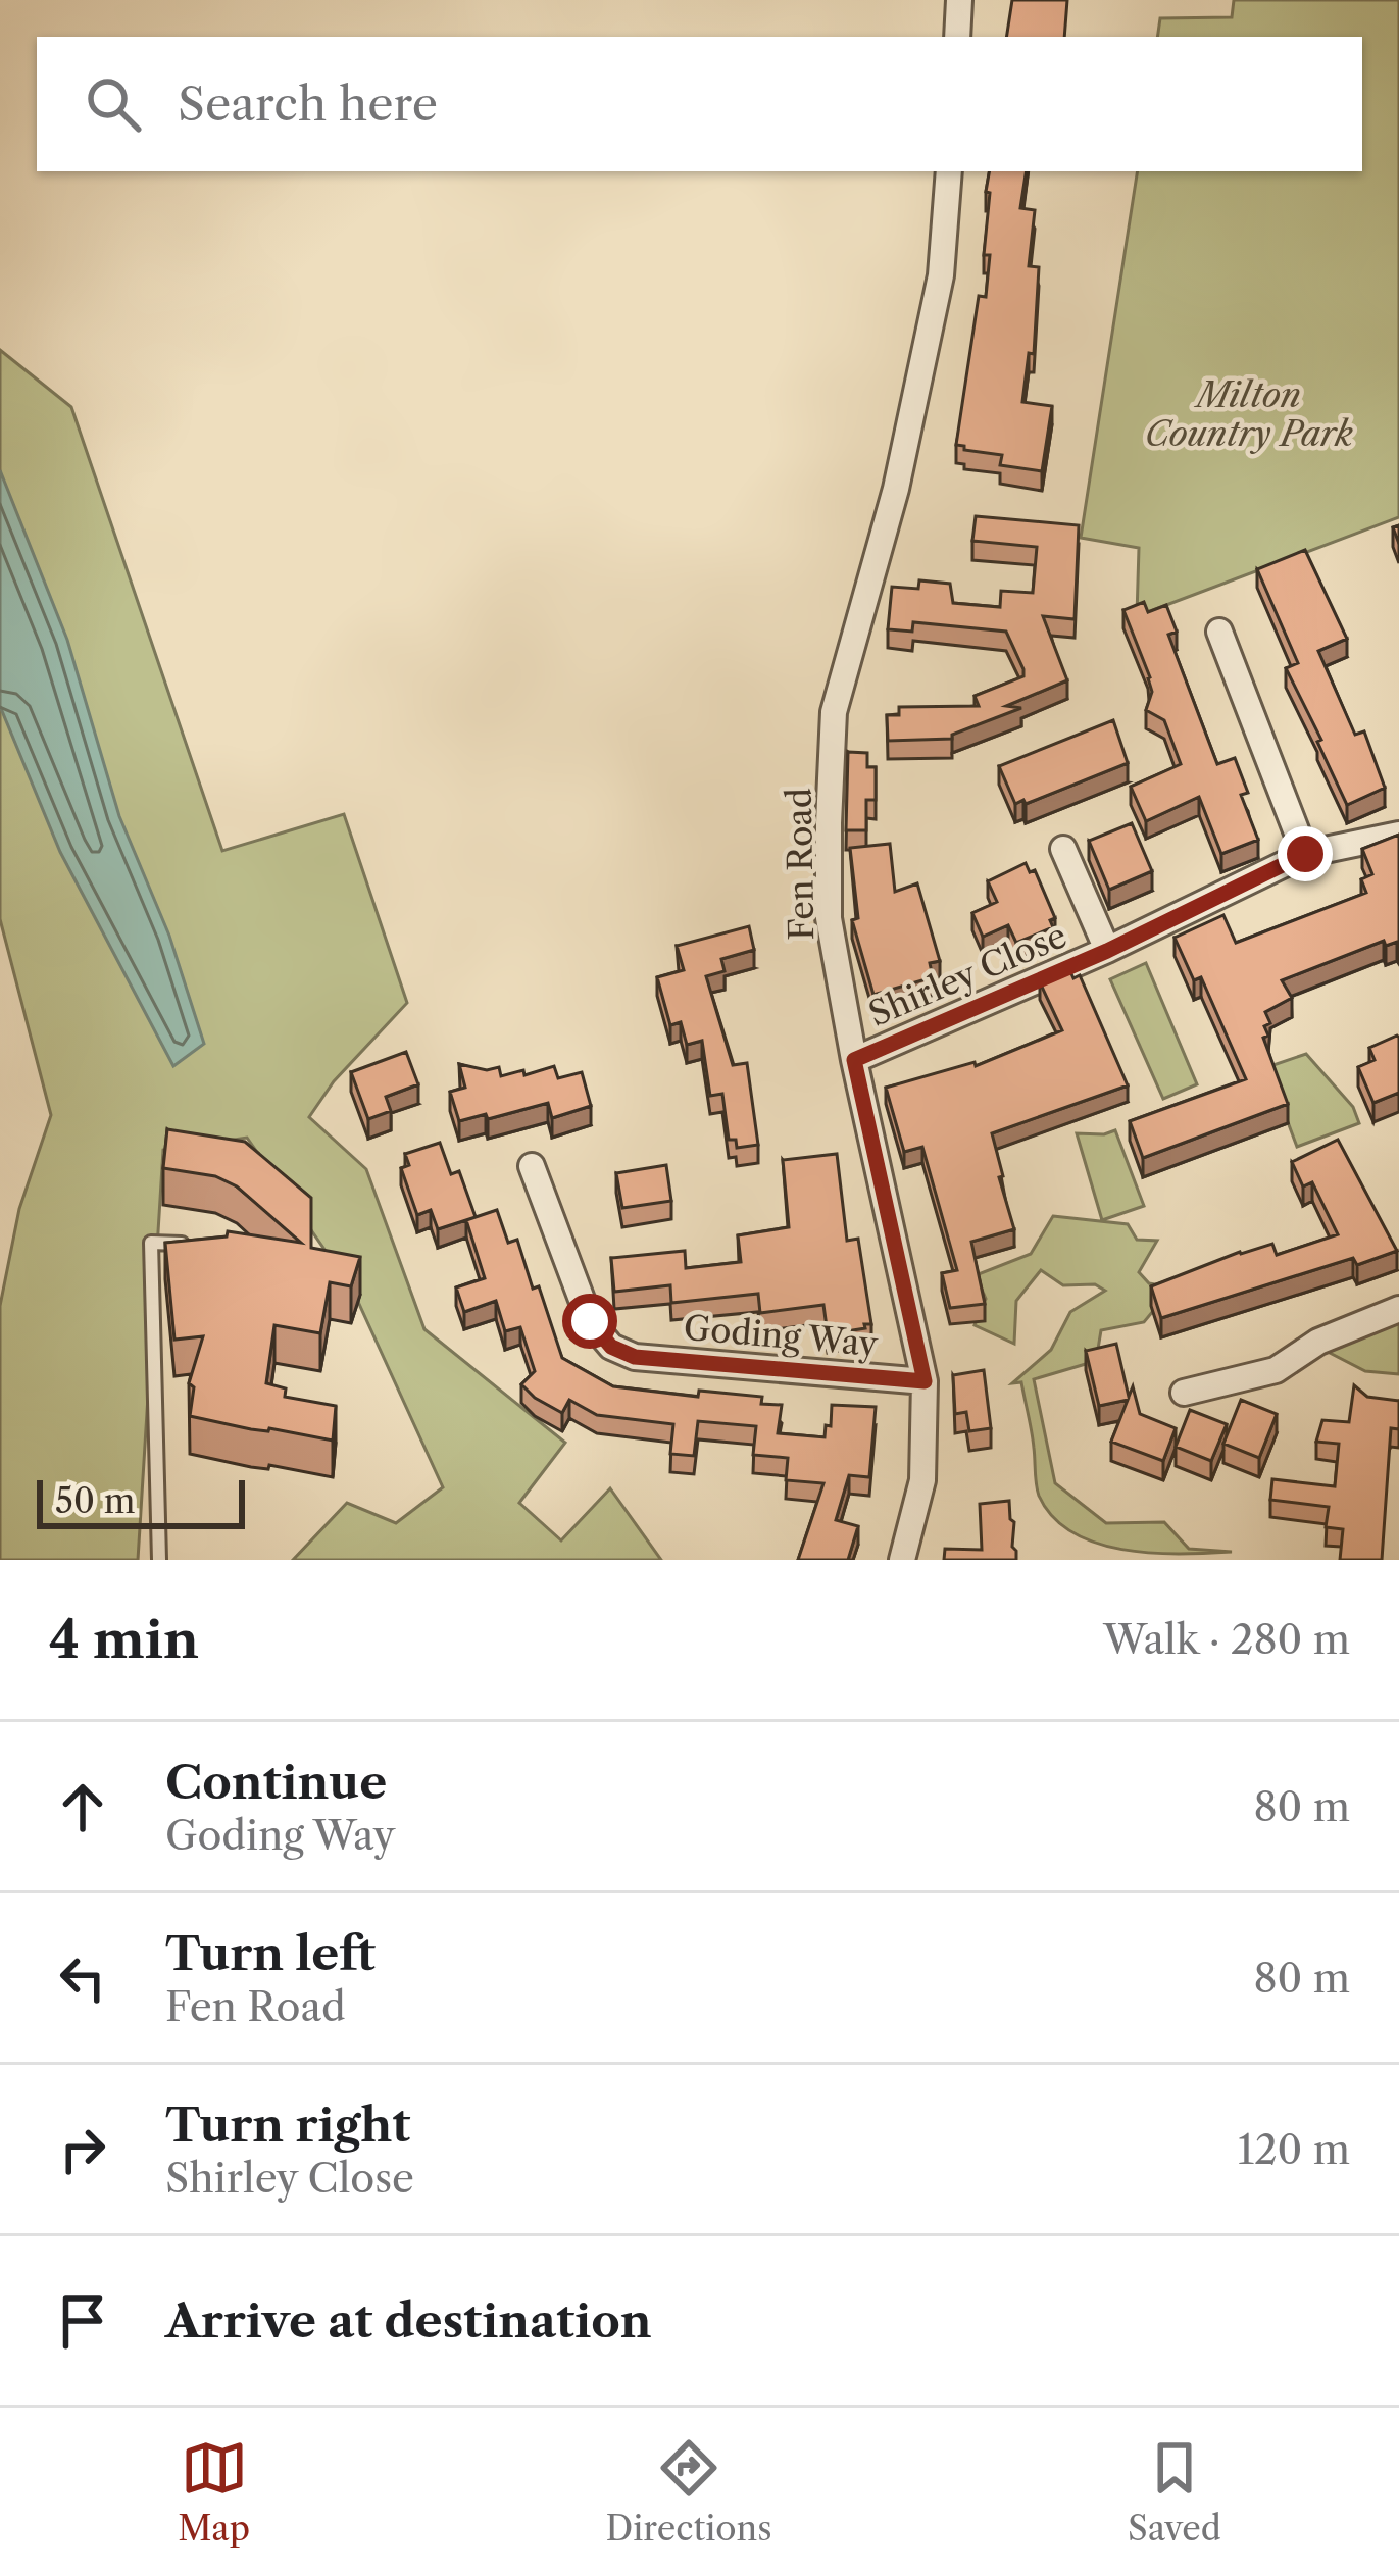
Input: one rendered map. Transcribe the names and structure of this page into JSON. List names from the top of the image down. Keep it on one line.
{"streets":{"street":["Fen Road","Shirley Close","Goding Way"]},"crossings":[["Fen Road","Shirley Close"],["Fen Road","Goding Way"]],"parks":["Milton Country Park"],"scale_bar":"50 m","page":{"search":"Search here","scale":"50 m","heading":["4 min","Walk · 280 m"],"list":[["Continue","Goding Way","80 m"],["Turn left","Fen Road","80 m"],["Turn right","Shirley Close","120 m"],"Arrive at destination"],"nav":["Map","Directions","Saved"]}}
